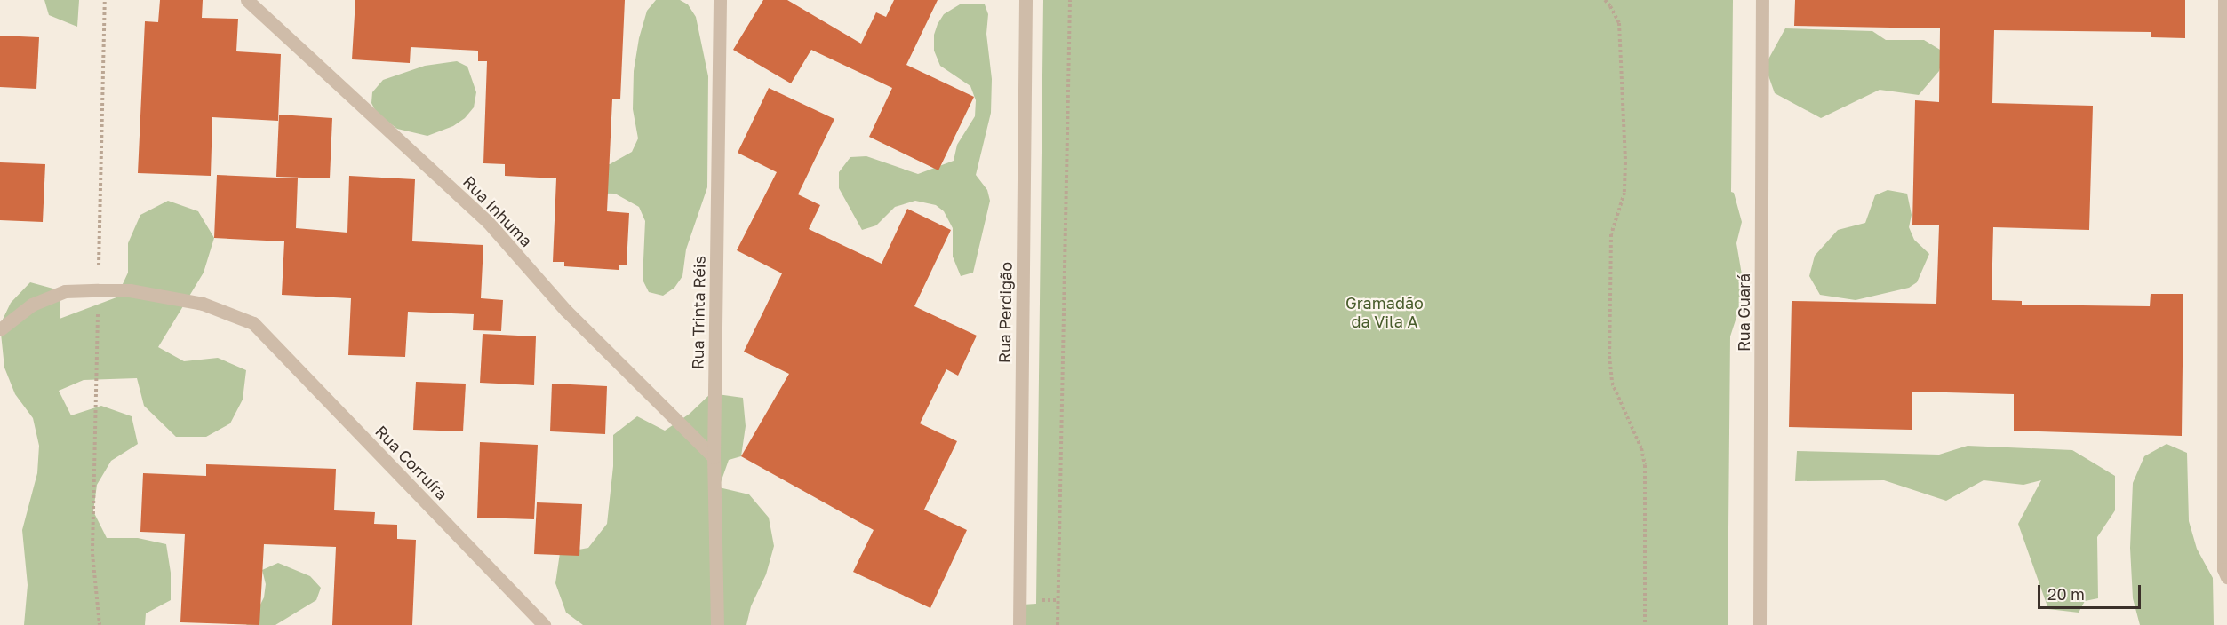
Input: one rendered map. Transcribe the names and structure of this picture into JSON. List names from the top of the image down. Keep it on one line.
{"streets":{"street":["Rua Inhuma","Rua Trinta Réis","Rua Perdigão","Rua Guará","Rua Corruíra"]},"crossings":[["Rua Inhuma","Rua Trinta Réis"]],"parks":["Gramadão da Vila A"],"scale_bar":"20 m"}
